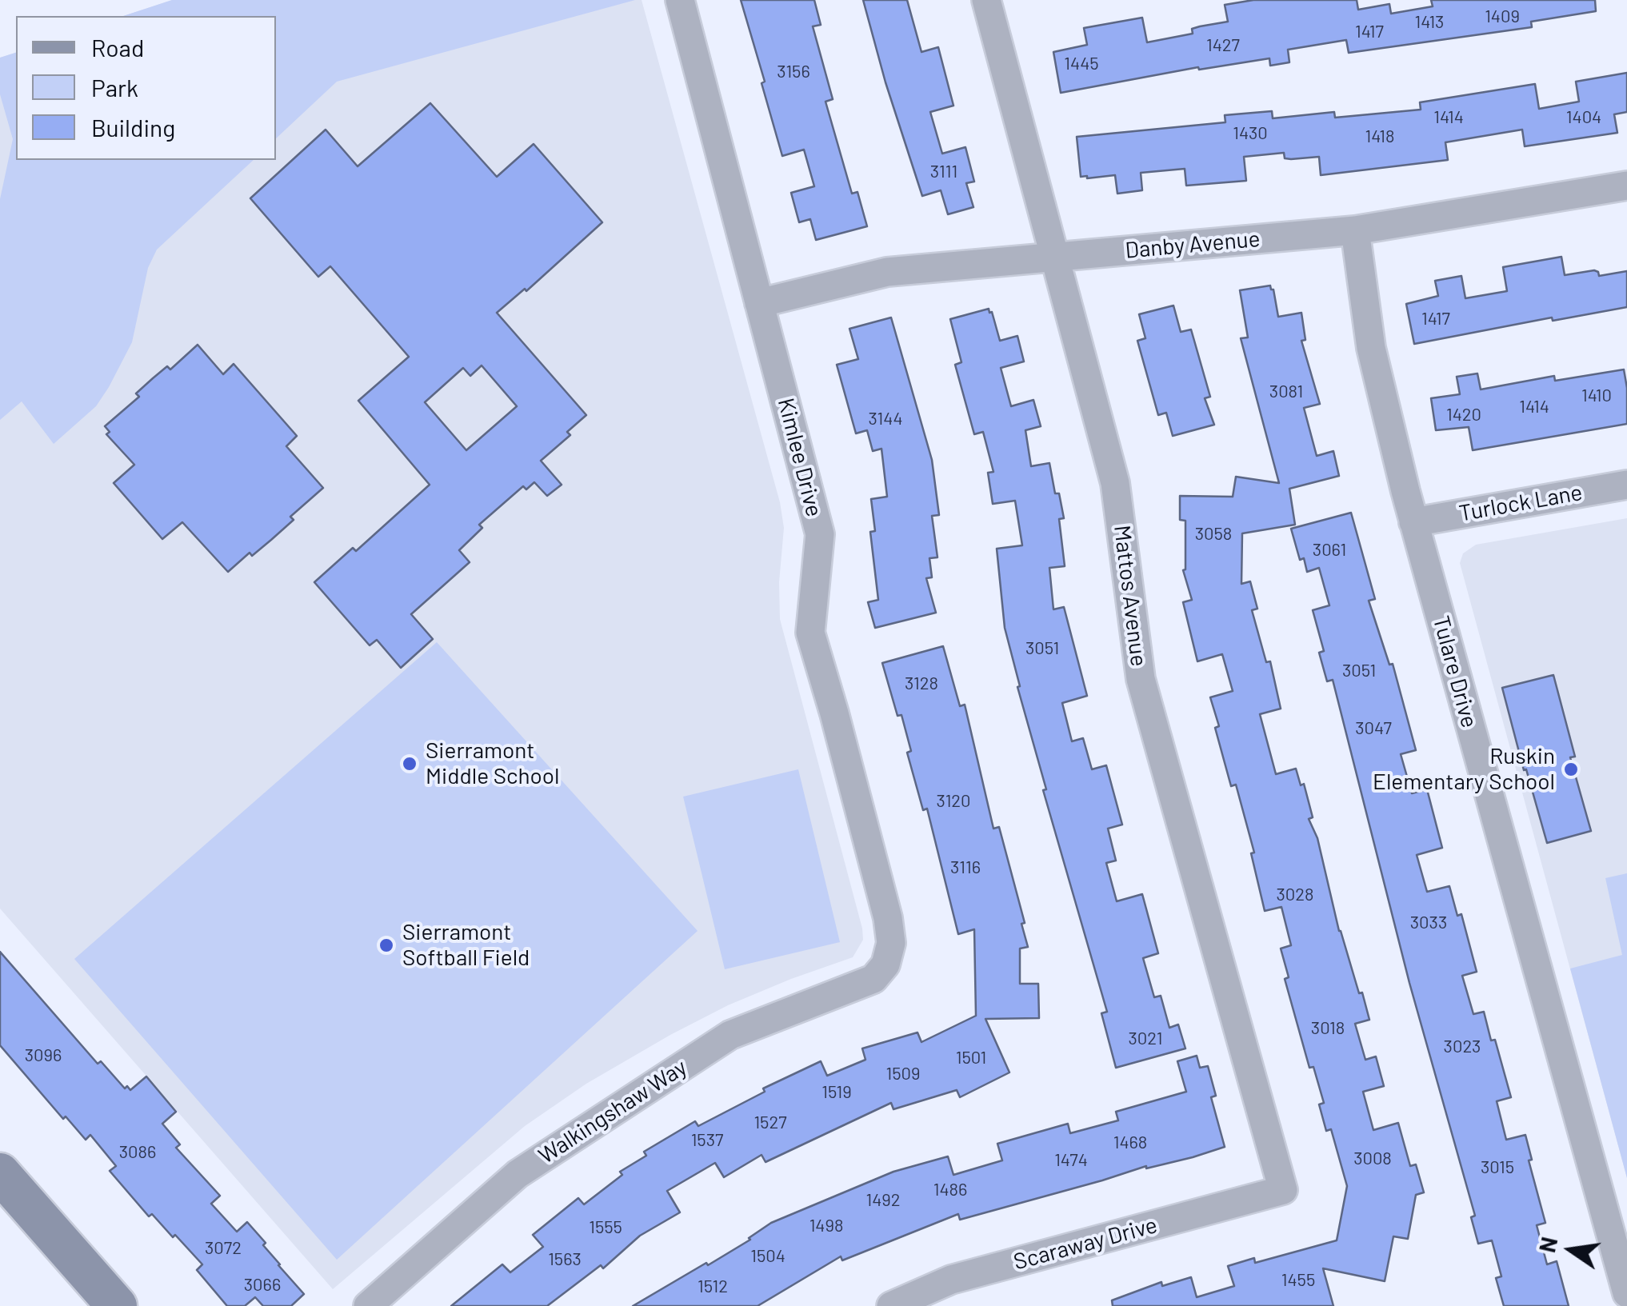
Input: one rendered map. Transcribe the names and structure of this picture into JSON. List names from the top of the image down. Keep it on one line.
{"streets":{"street":["Danby Avenue","Kimlee Drive","Turlock Lane","Mattos Avenue","Tulare Drive","Walkingshaw Way","Scaraway Drive"]},"crossings":[["Danby Avenue","Kimlee Drive"],["Danby Avenue","Mattos Avenue"],["Danby Avenue","Tulare Drive"],["Kimlee Drive","Walkingshaw Way"],["Turlock Lane","Tulare Drive"],["Mattos Avenue","Scaraway Drive"]],"places":["Sierramont Middle School","Ruskin Elementary School","Sierramont Softball Field"],"house_numbers":["1409","1413","1417","1427","1445","3156","1414","1404","1430","1418","3111","1417","3081","1410","1414","1420","3144","3058","3061","3051","3051","3128","3047","3120","3116","3028","3033","3018","3021","3023","3096","1501","1509","1519","1527","1537","1468","3086","3008","1474","3015","1486","1492","1498","1555","3072","1504","1563","1455","3066","1512"],"legend":["Road","Park","Building"],"north":"left"}
